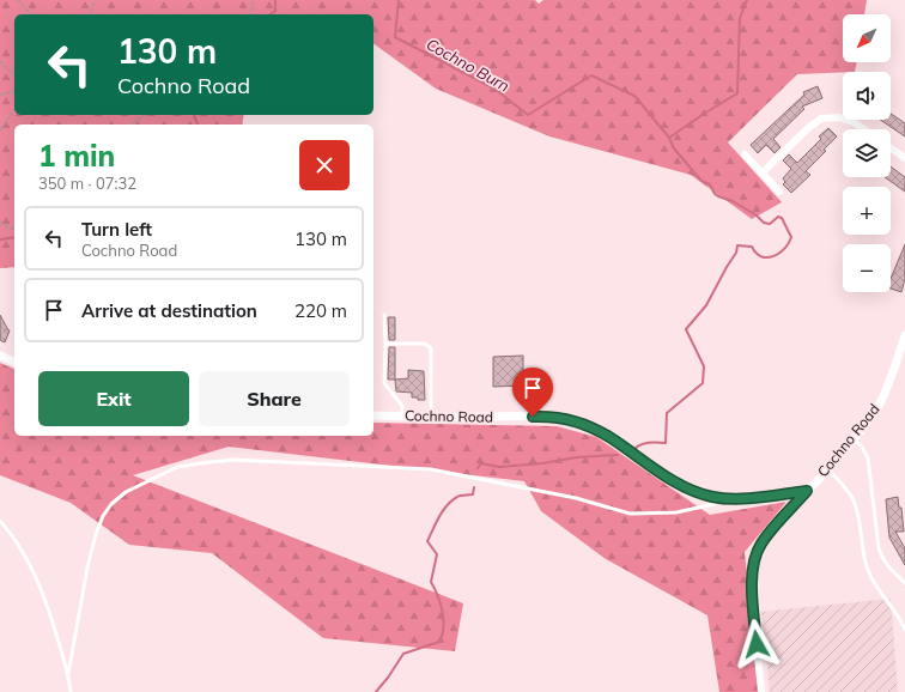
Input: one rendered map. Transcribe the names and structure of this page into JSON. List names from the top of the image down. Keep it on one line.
{"streets":{"street":["Cochno Road"]},"water":["Cochno Burn"],"north":"bottom left","page":{"map_buttons":["+","−"],"turn":["130 m","Cochno Road"],"heading":["1 min","350 m · 07:32"],"list":[{"name":"Turn left","note":"Cochno Road","value":"130 m"},{"name":"Arrive at destination","value":"220 m"}],"buttons":["Exit","Share"]}}
